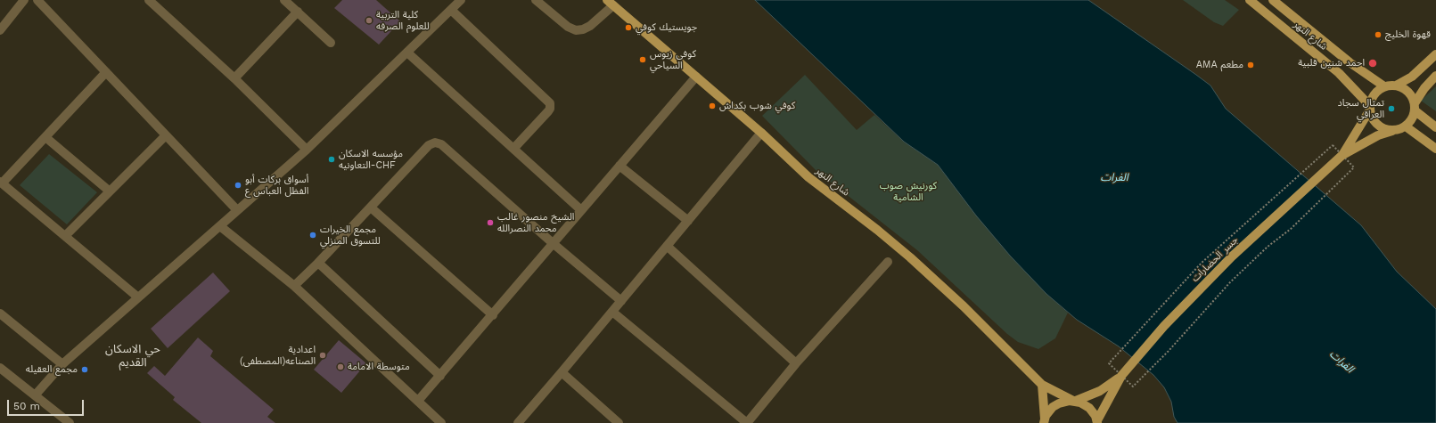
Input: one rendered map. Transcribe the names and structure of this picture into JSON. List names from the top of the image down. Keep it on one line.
{"streets":{"main road":["شارع النهر","جسر الحضارات"]},"districts":["حي الاسكان القديم"],"water":["الفرات"],"parks":["كورنيش صوب الشامية"],"places":["كلية التربية للعلوم الصرفه","جويستيك كوفي","قهوة الخليج","كوفي زيوس السياحي","احمد شنين قلبية","AMA مطعم","كوفي شوب بكداش","تمثال سجاد العراقي","مؤسسه الاسكان التعاونيه-CHF","أسواق بركات أبو الفظل العباس ع","الشيخ منصور غالب محمد النصرالله","مجمع الخيرات للتسوق المنزلي","اعدادية الصناعه(المصطفى)","متوسطة الامامة","مجمع العقيله"],"scale_bar":"50 m"}
